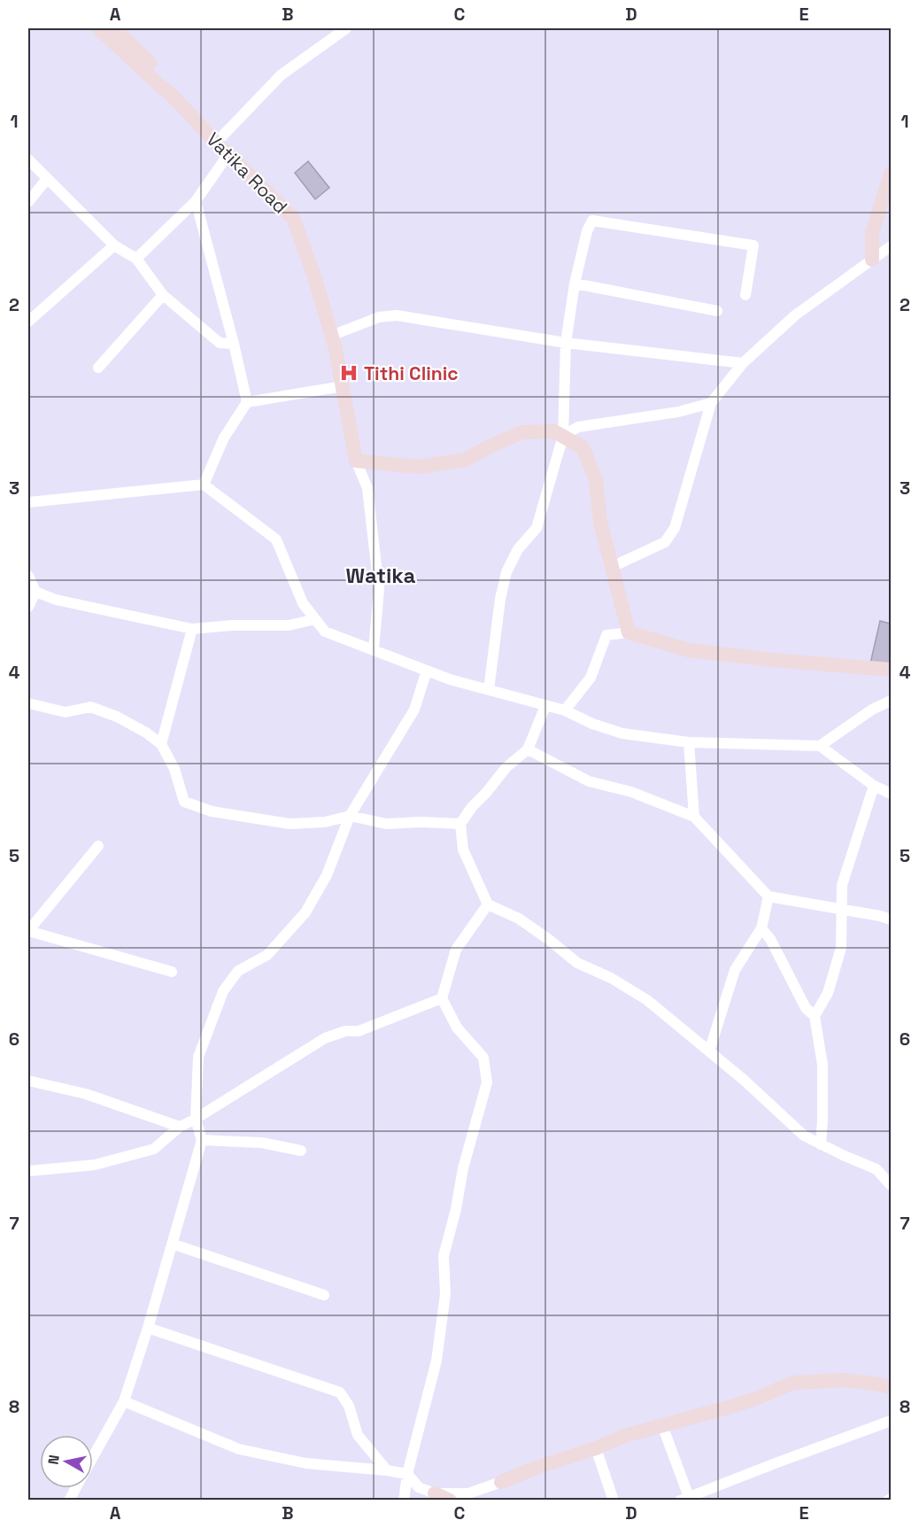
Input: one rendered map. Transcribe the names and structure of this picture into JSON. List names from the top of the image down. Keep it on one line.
{"streets":{"street":["Vatika Road"]},"districts":["Watika"],"places":{"hospital":["Tithi Clinic"]},"north":"left","grid":{"columns":["A","B","C","D","E"],"rows":["1","2","3","4","5","6","7","8"]}}
